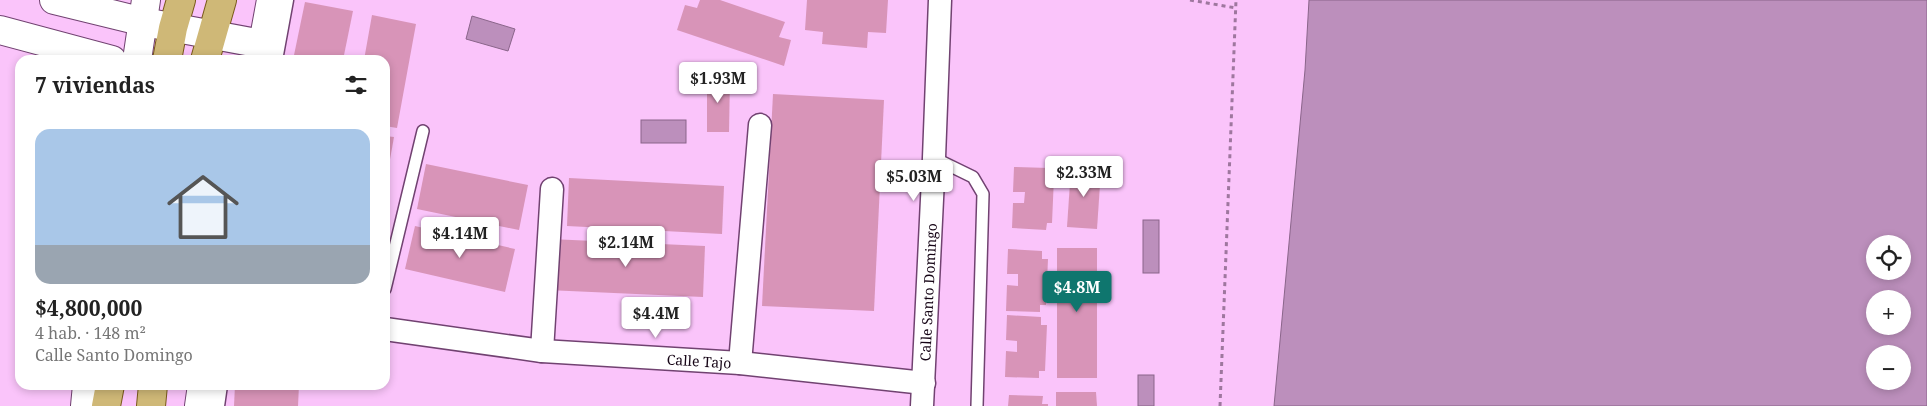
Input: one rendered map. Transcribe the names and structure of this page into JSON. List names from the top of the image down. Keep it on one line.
{"streets":{"street":["Calle Santo Domingo","Calle Tajo"]},"crossings":[["Calle Santo Domingo","Calle Tajo"]],"page":{"heading":"7 viviendas","price":["$1.93M","$2.33M","$5.03M","$4.14M","$2.14M","$4.8M","$4.4M"],"list":[{"name":"$4,800,000","note":"4 hab. · 148 m² · Calle Santo Domingo"}],"map_buttons":["+","−"]}}
